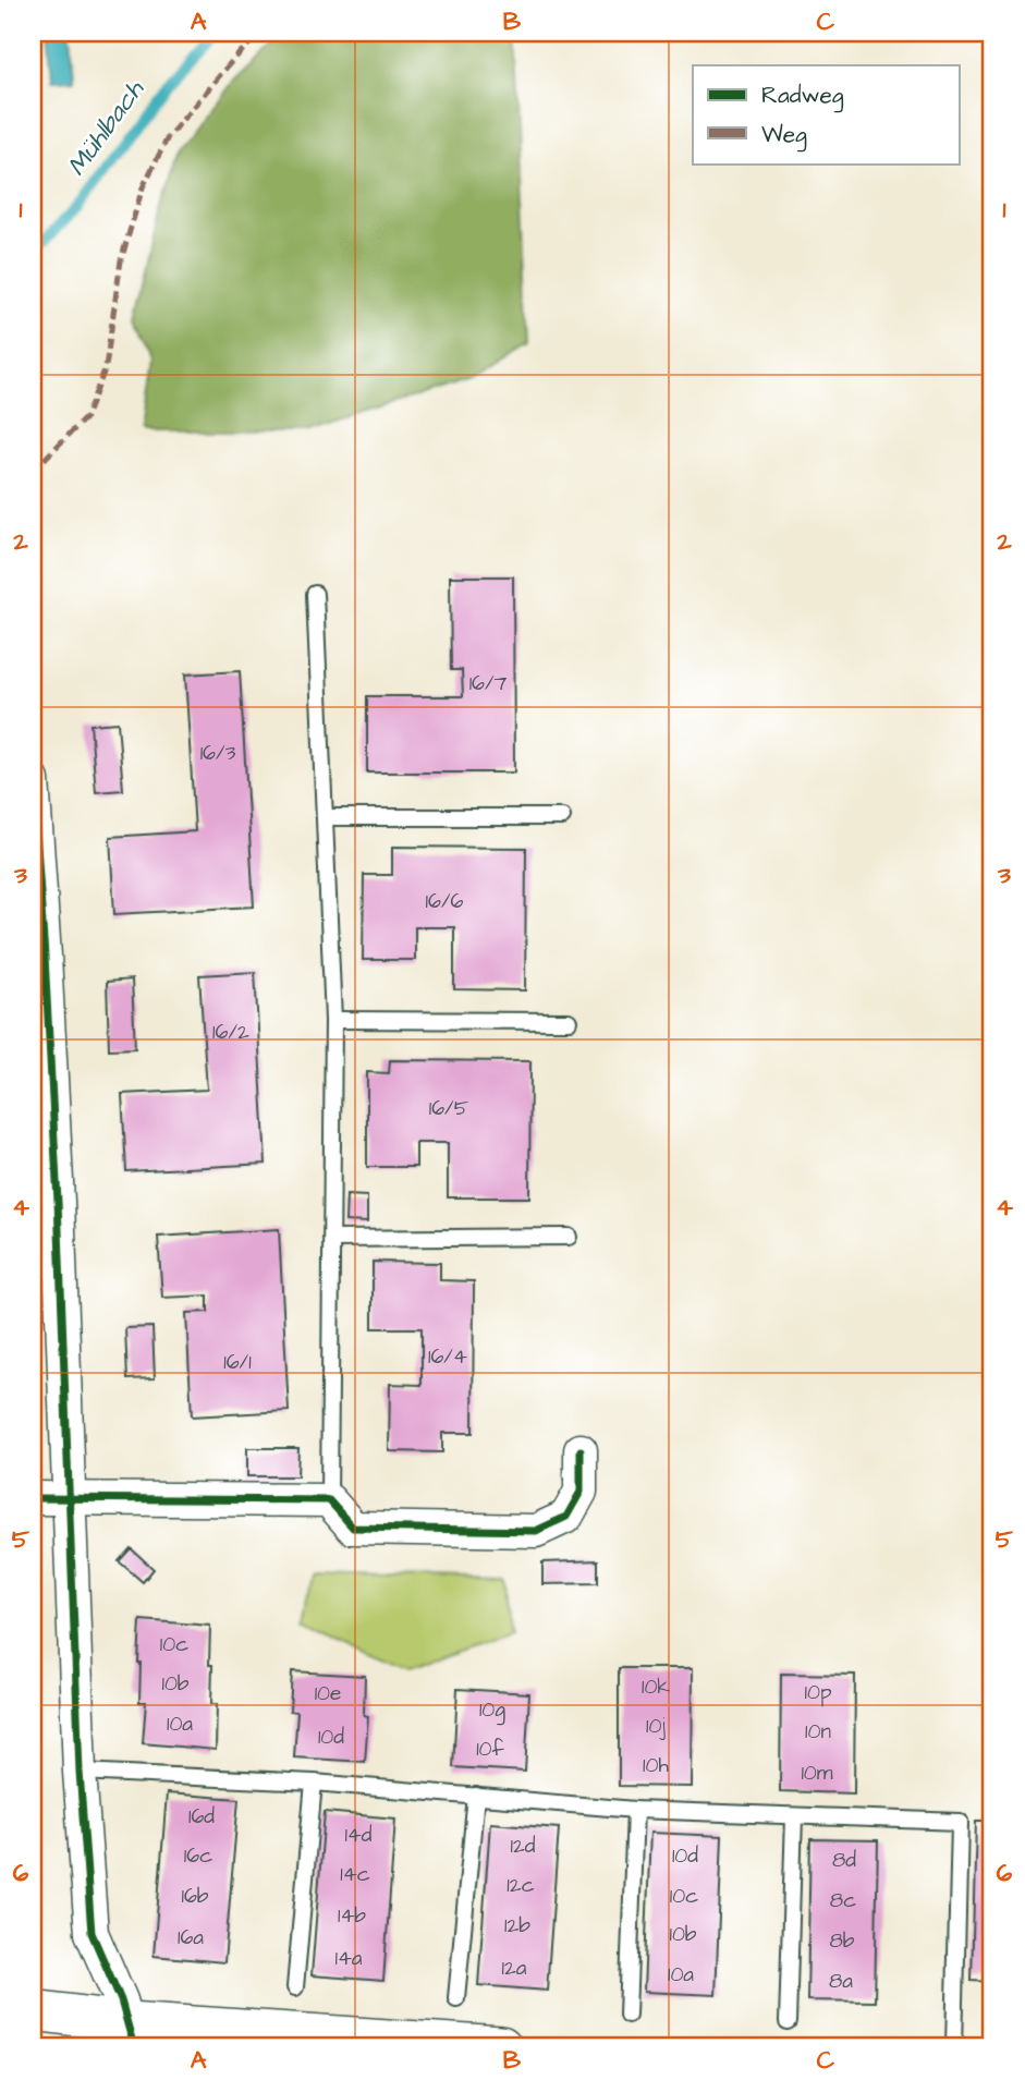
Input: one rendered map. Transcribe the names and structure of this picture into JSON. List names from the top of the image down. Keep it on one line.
{"water":["Mühlbach"],"house_numbers":["16/7","16/3","16/6","16/2","16/5","16/4","16/1","10c","10b","10k","10p","10e","10g","10a","10j","10n","10d","10f","10h","10m","16d","14d","12d","16c","10d","8d","14c","12c","16b","10c","8c","14b","12b","10b","16a","8b","14a","12a","10a","8a"],"legend":["Radweg","Weg"],"grid":{"columns":["A","B","C"],"rows":["1","2","3","4","5","6"]}}
